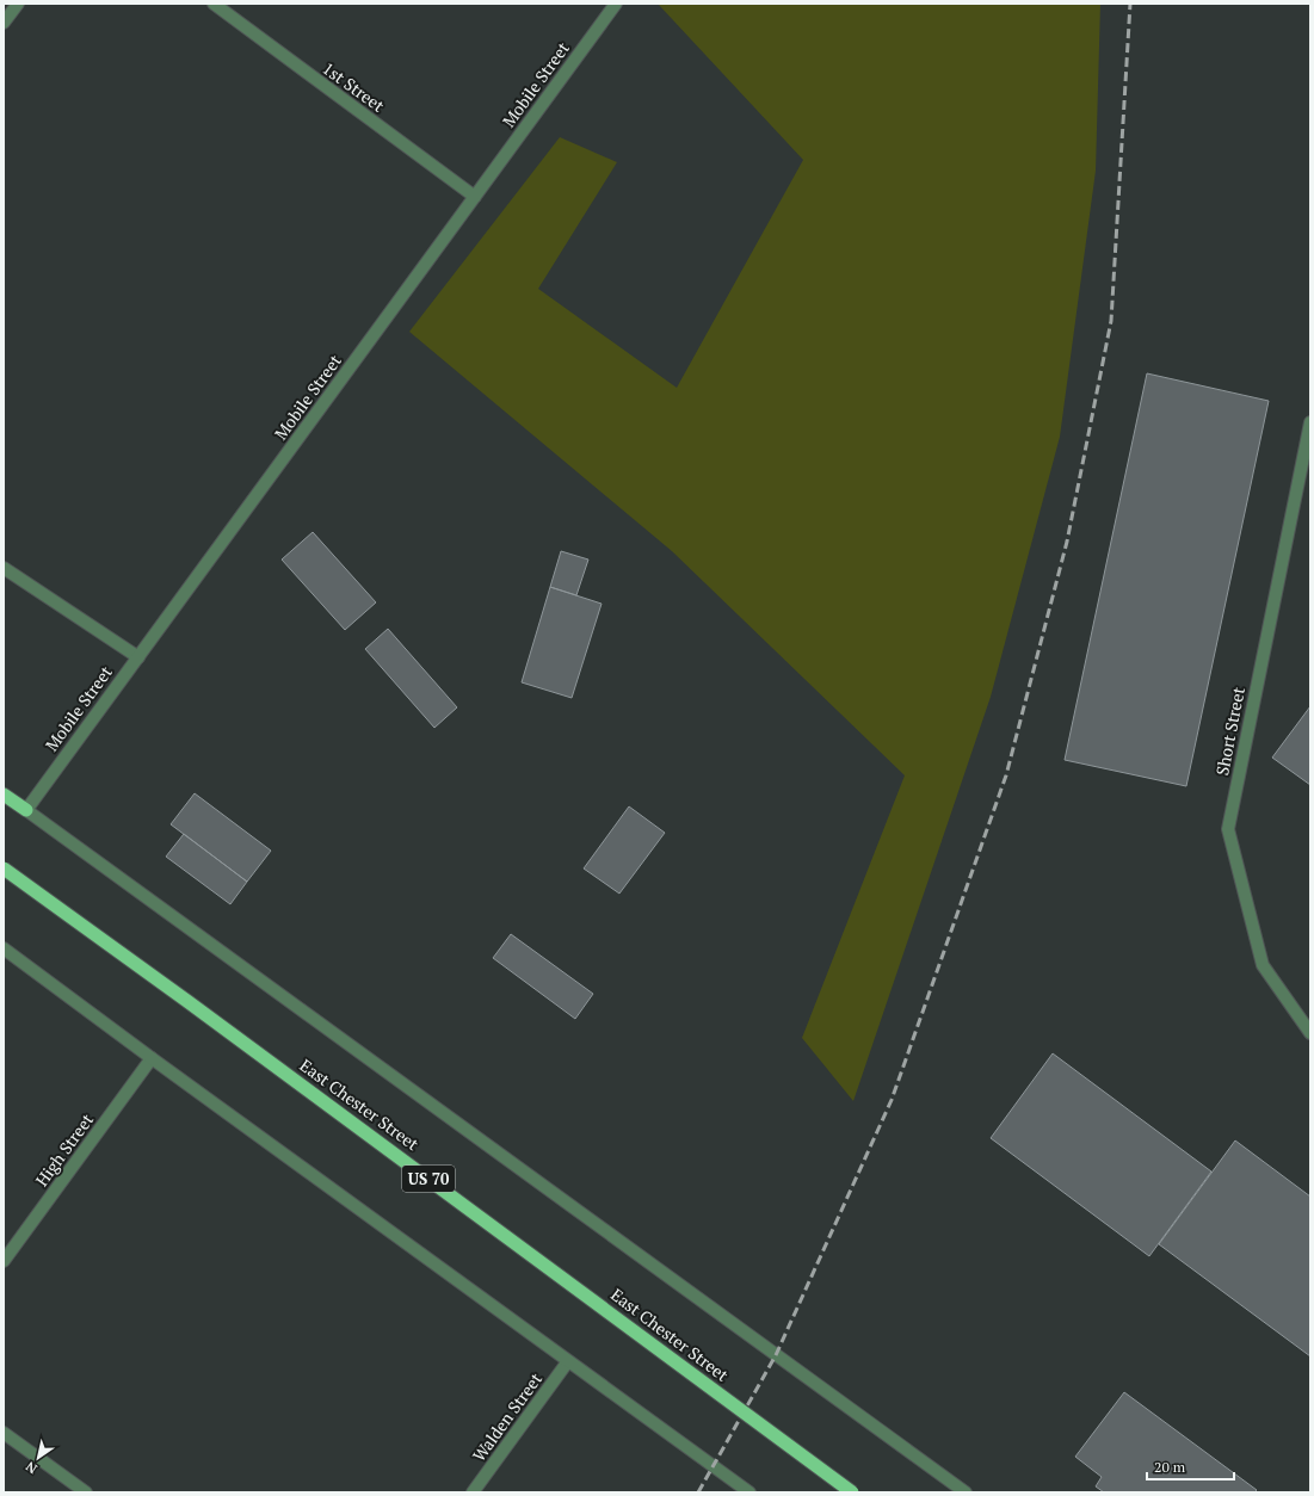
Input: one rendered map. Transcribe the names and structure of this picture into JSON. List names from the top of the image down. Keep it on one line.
{"streets":{"highway":["East Chester Street","US 70"],"street":["Mobile Street","1st Street","Short Street","High Street","Walden Street"]},"crossings":[["Mobile Street","1st Street"]],"scale_bar":"20 m","north":"bottom left"}
